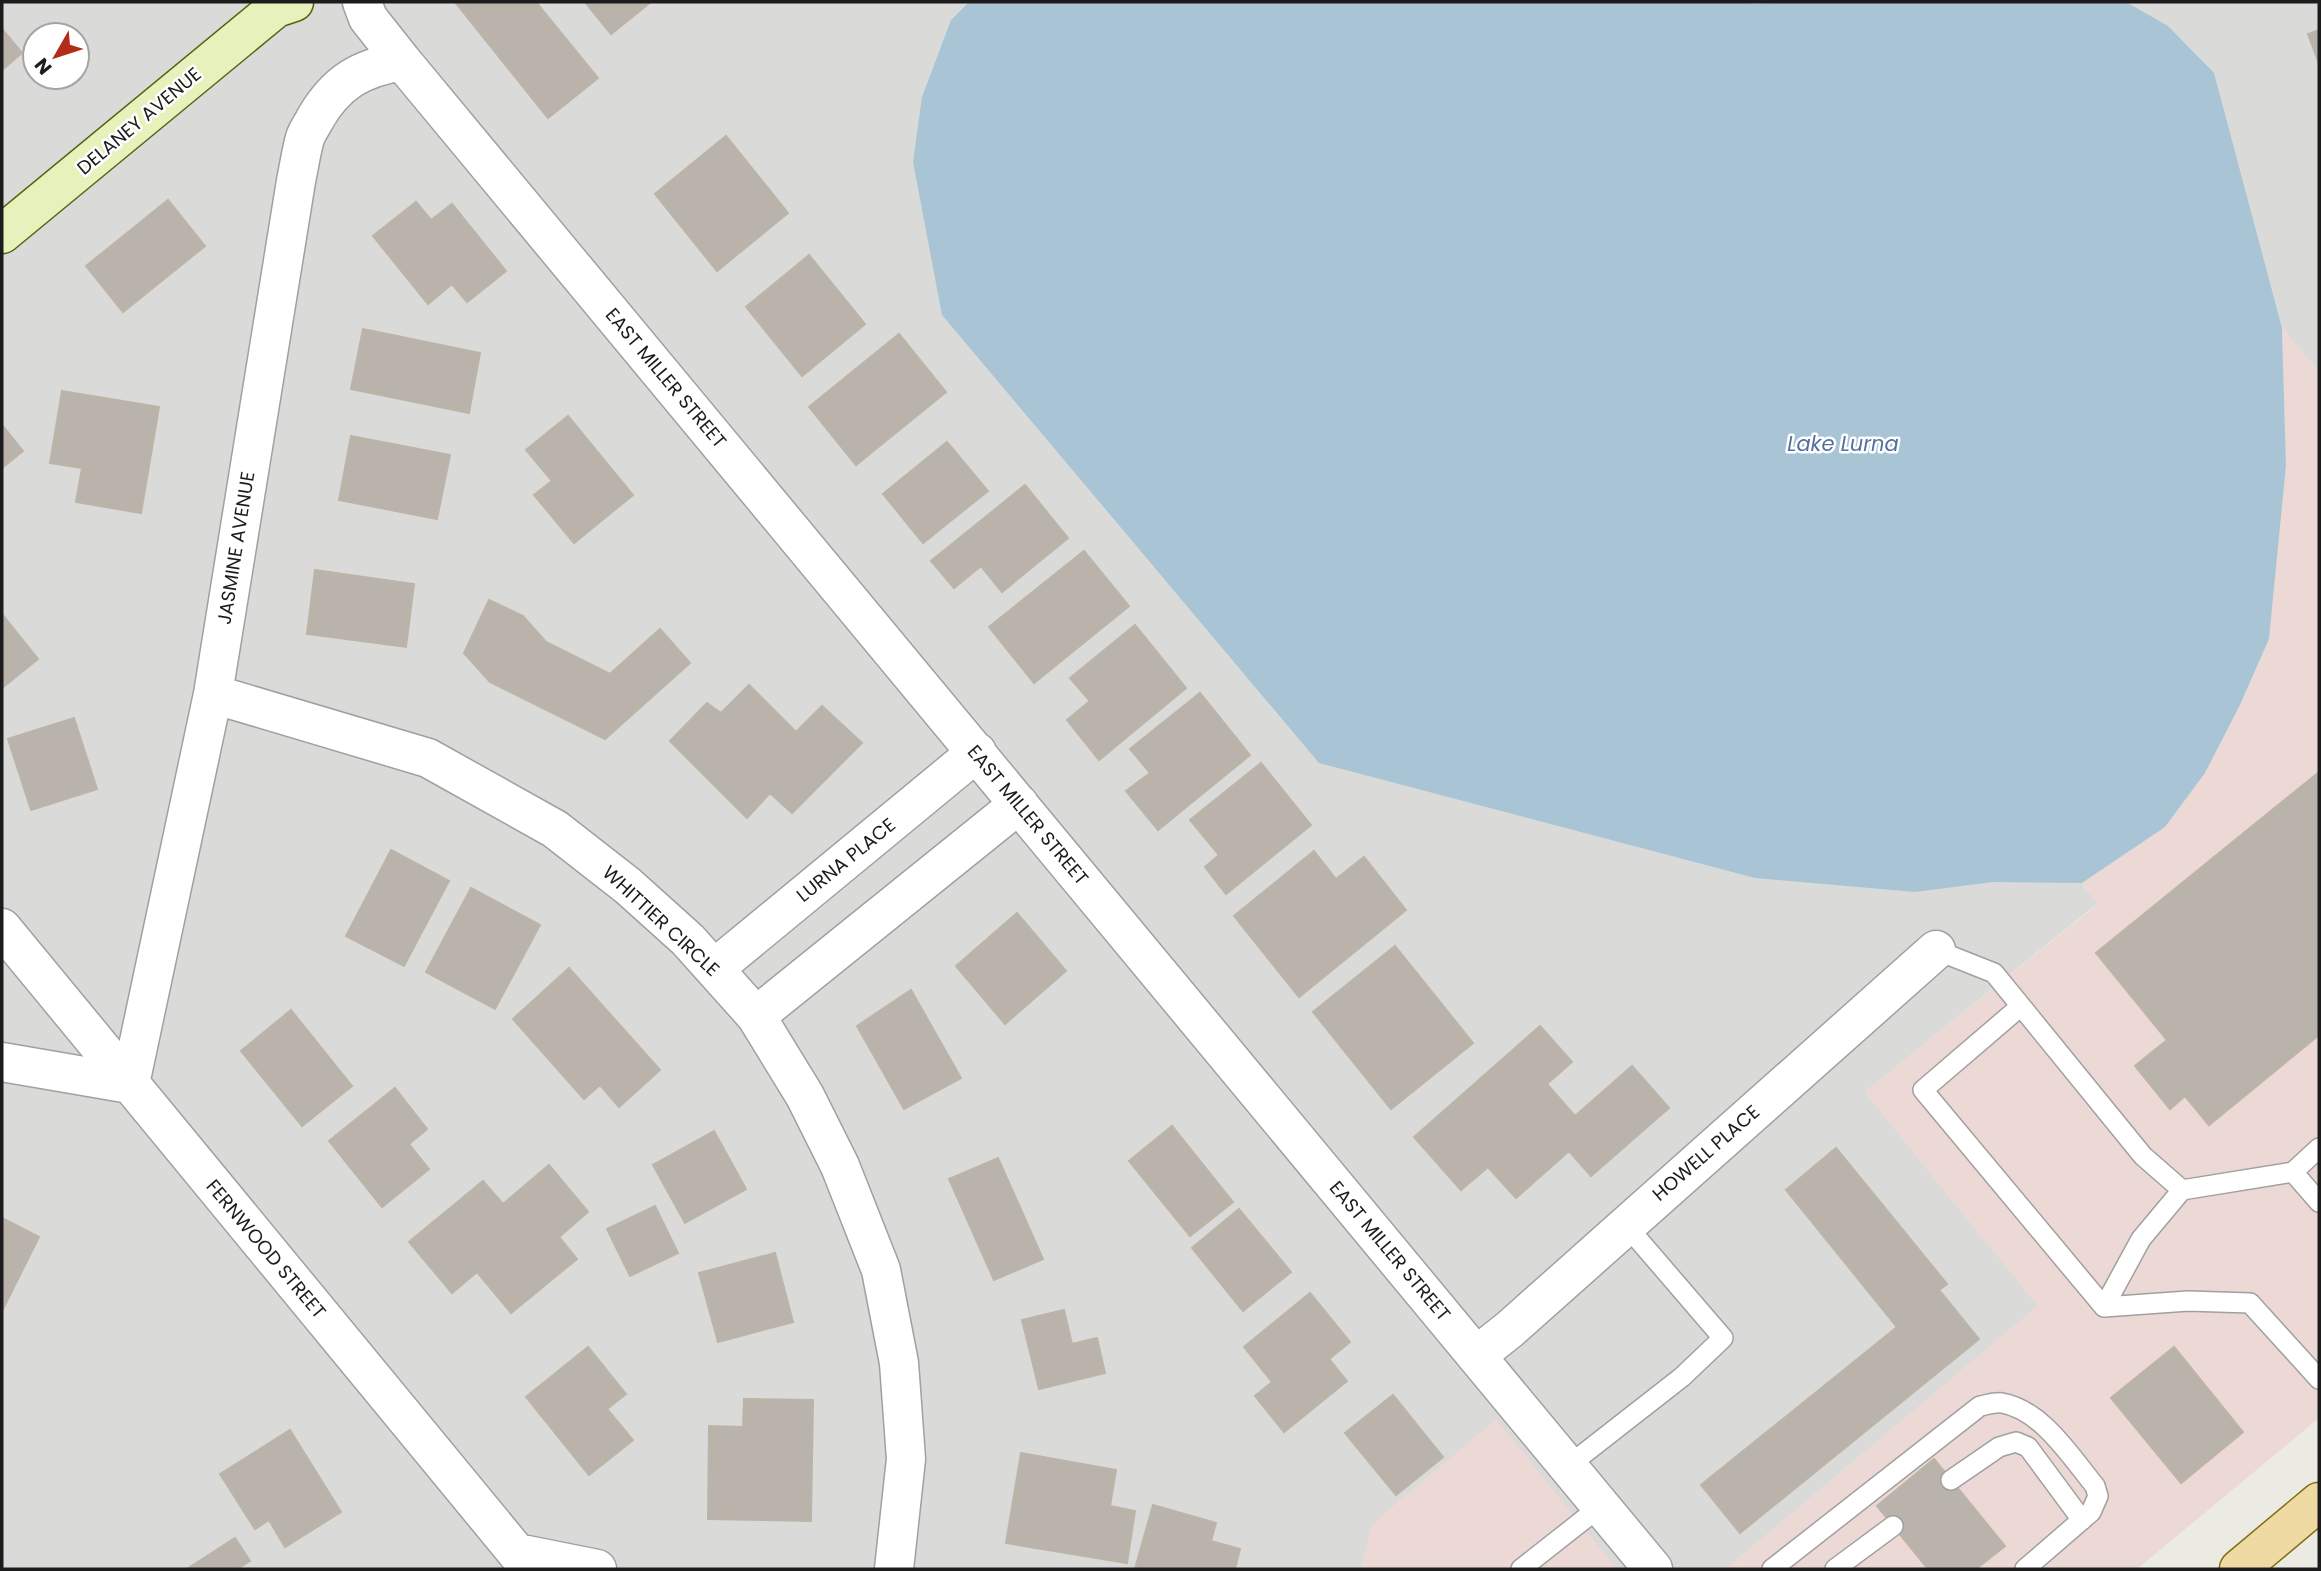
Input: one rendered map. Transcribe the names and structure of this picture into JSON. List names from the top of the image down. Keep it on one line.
{"streets":{"street":["DELANEY AVENUE","EAST MILLER STREET","JASMINE AVENUE","LURNA PLACE","WHITTIER CIRCLE","HOWELL PLACE","FERNWOOD STREET"]},"crossings":[["EAST MILLER STREET","JASMINE AVENUE"],["EAST MILLER STREET","LURNA PLACE"],["EAST MILLER STREET","HOWELL PLACE"],["JASMINE AVENUE","WHITTIER CIRCLE"],["JASMINE AVENUE","FERNWOOD STREET"],["LURNA PLACE","WHITTIER CIRCLE"]],"water":["Lake Lurna"],"north":"bottom left"}
